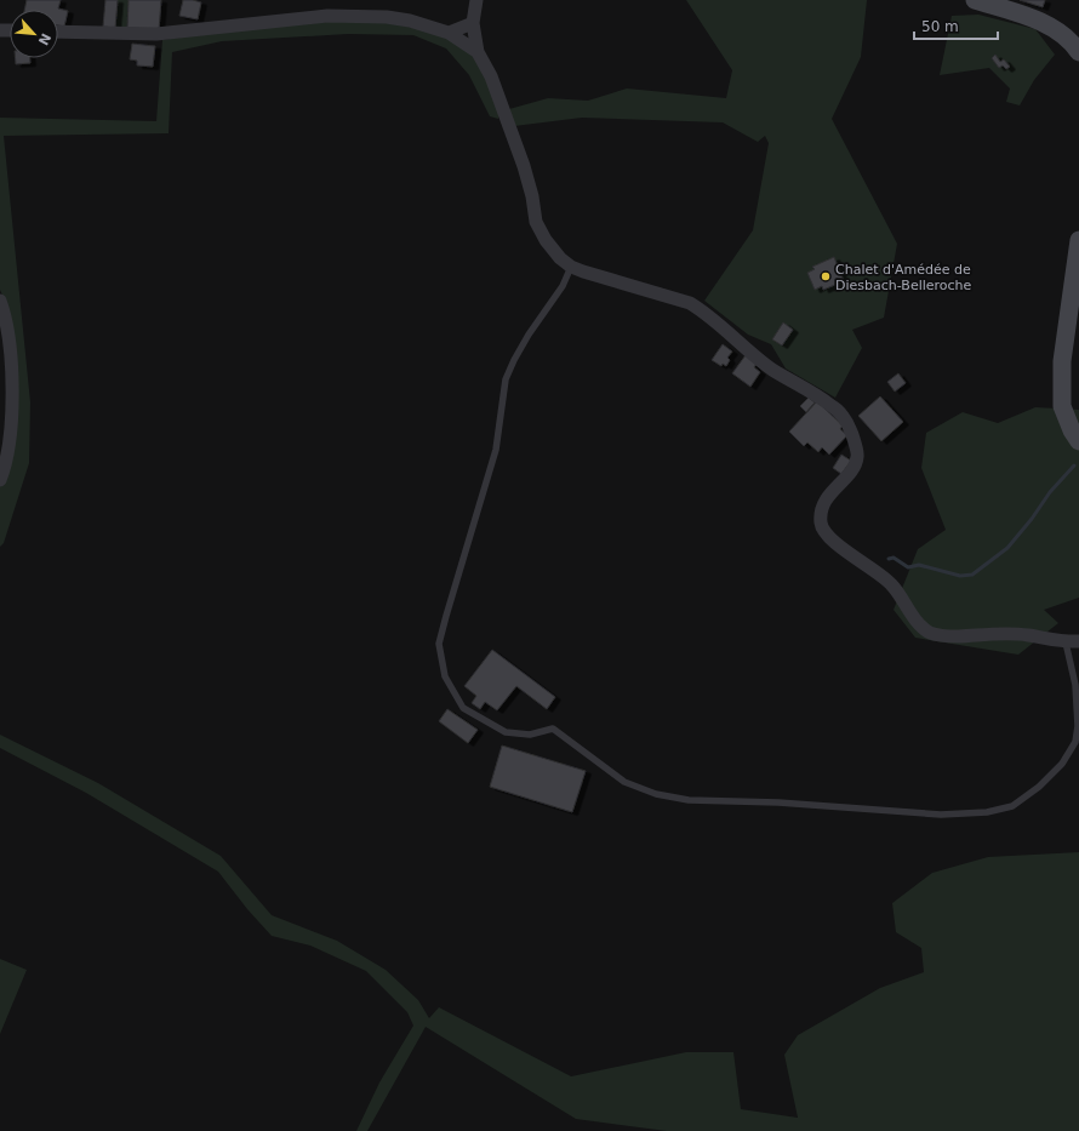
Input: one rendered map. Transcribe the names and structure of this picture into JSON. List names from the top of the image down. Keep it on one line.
{"places":["Chalet d'Amédée de Diesbach-Belleroche"],"scale_bar":"50 m","north":"bottom right"}
